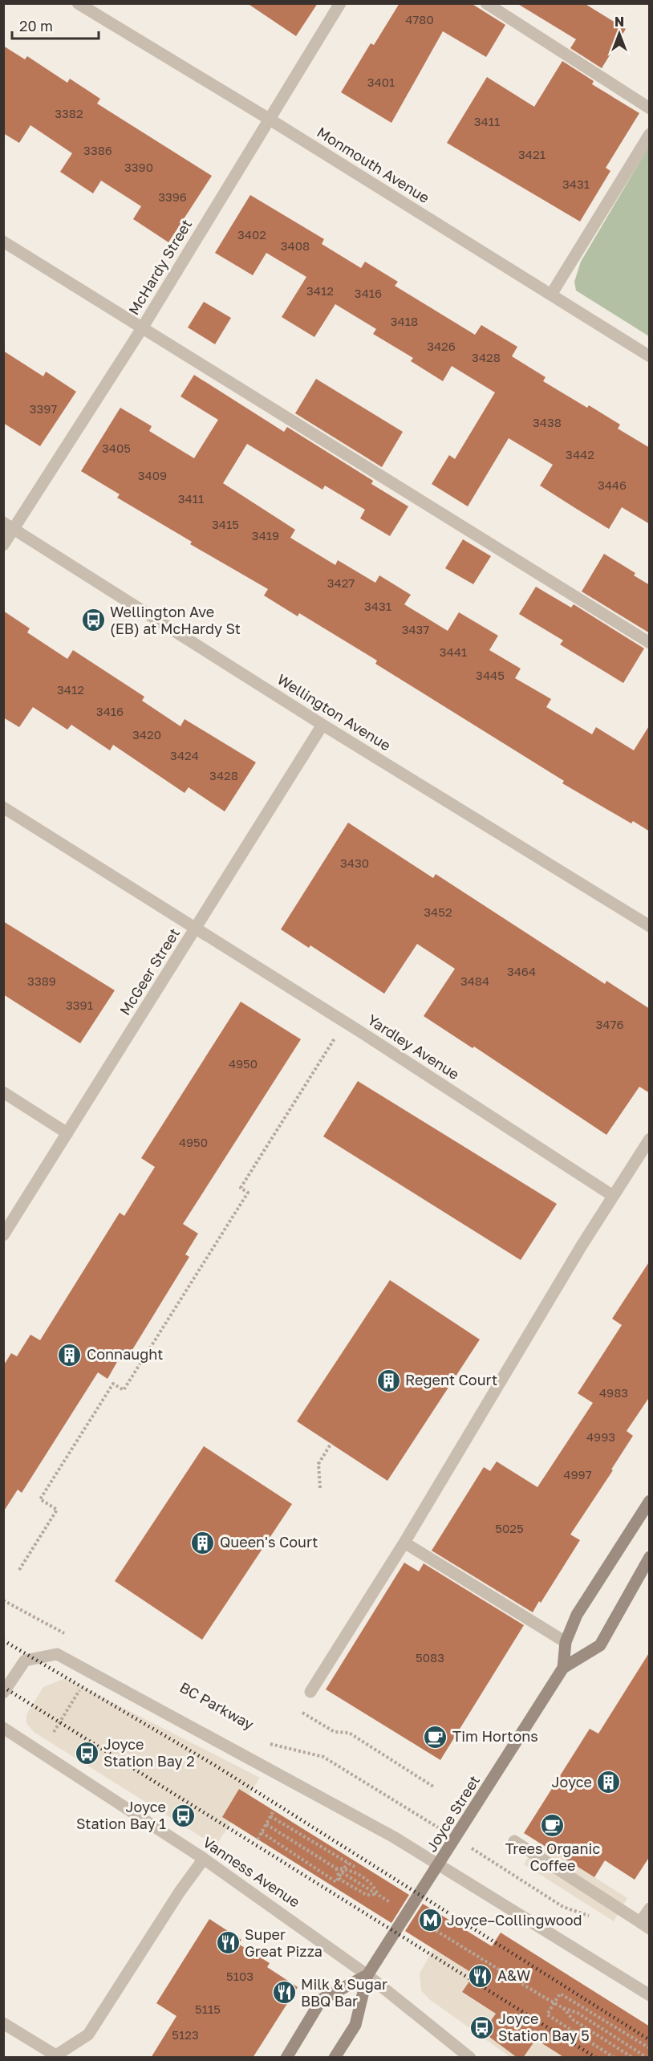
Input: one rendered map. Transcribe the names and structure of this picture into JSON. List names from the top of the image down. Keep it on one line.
{"streets":{"main road":["Joyce Street"],"street":["Monmouth Avenue","McHardy Street","Wellington Avenue","McGeer Street","Yardley Avenue","Vanness Avenue"],"path":["BC Parkway"]},"crossings":[["Monmouth Avenue","McHardy Street"],["McHardy Street","Wellington Avenue"],["Wellington Avenue","McGeer Street"],["McGeer Street","Yardley Avenue"],["Joyce Street","Vanness Avenue"]],"places":{"bus stop":["Wellington Ave (EB) at McHardy St","Joyce Station Bay 2","Joyce Station Bay 1","Joyce Station Bay 5"],"building":["Connaught","Regent Court","Queen's Court","Joyce"],"cafe":["Tim Hortons","Trees Organic Coffee"],"metro station":["Joyce–Collingwood"],"restaurant":["Super Great Pizza","A&W","Milk & Sugar BBQ Bar"]},"house_numbers":["4780","3401","3382","3411","3386","3421","3390","3431","3396","3402","3408","3412","3416","3418","3426","3428","3397","3438","3405","3442","3409","3446","3411","3415","3419","3427","3431","3437","3441","3445","3412","3416","3420","3424","3428","3430","3452","3464","3389","3484","3391","3476","4950","4950","4983","4993","4997","5025","5083","5103","5115","5123"],"scale_bar":"20 m","north":"top"}
